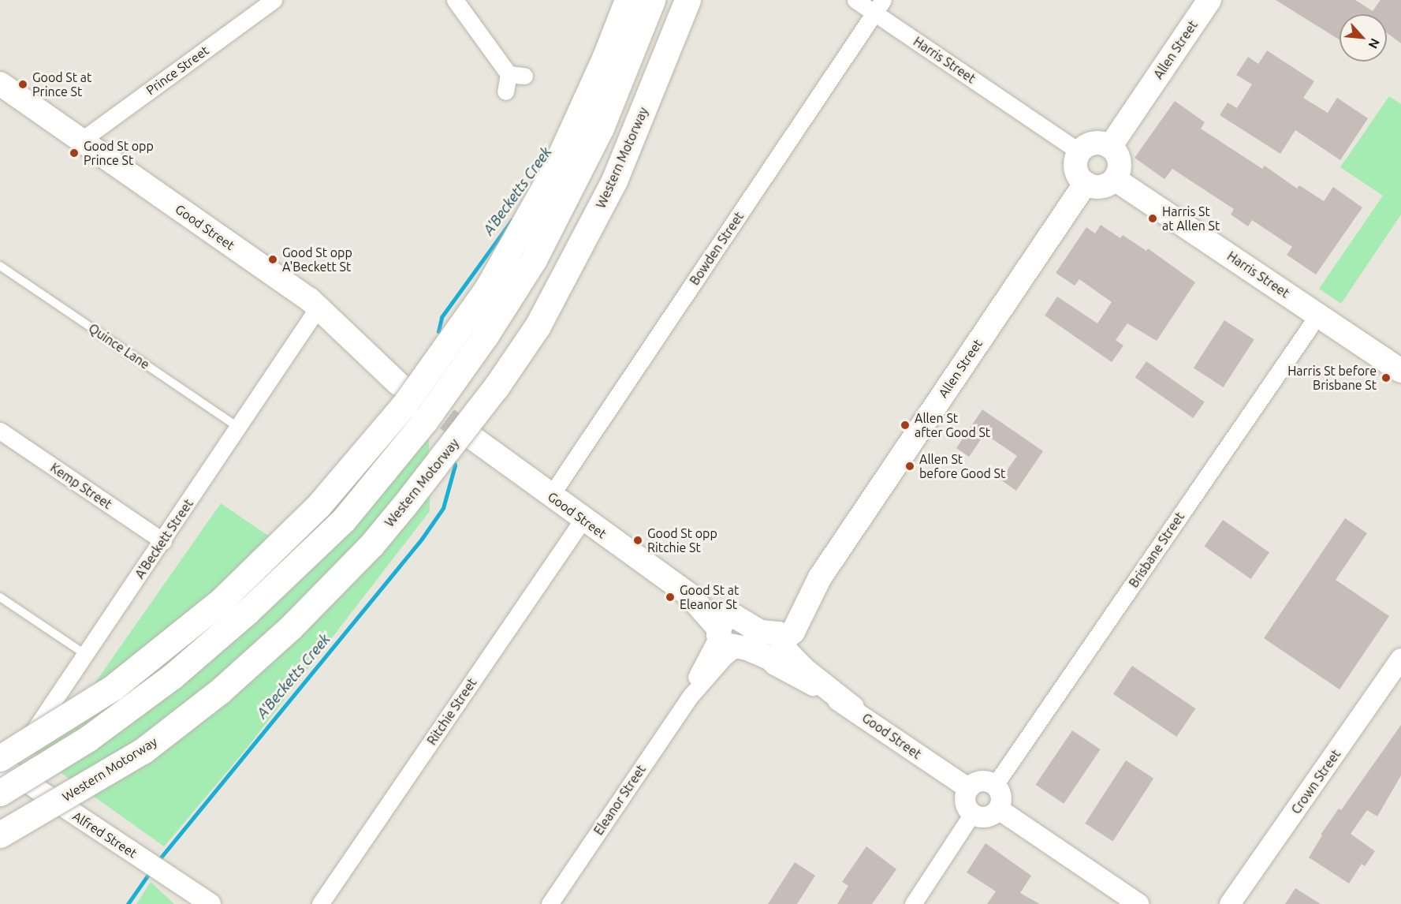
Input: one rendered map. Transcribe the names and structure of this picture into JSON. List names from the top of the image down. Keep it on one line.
{"streets":{"highway":["Western Motorway"],"main road":["Allen Street","Harris Street","Good Street"],"street":["Prince Street","Bowden Street","Kemp Street","A'Beckett Street","Brisbane Street","Ritchie Street","Crown Street","Eleanor Street","Alfred Street"],"lane":["Quince Lane"]},"crossings":[["Allen Street","Harris Street"],["Harris Street","Bowden Street"],["Harris Street","Brisbane Street"],["Prince Street","Good Street"],["Good Street","Bowden Street"],["Good Street","A'Beckett Street"],["Good Street","Brisbane Street"],["Good Street","Ritchie Street"],["Good Street","Eleanor Street"],["Quince Lane","A'Beckett Street"],["Kemp Street","A'Beckett Street"],["A'Beckett Street","Alfred Street"]],"water":["A'Becketts Creek"],"places":["Good St at Prince St","Good St opp Prince St","Harris St at Allen St","Good St opp A'Beckett St","Harris St before Brisbane St","Allen St after Good St","Allen St before Good St","Good St opp Ritchie St","Good St at Eleanor St"],"north":"bottom right"}
